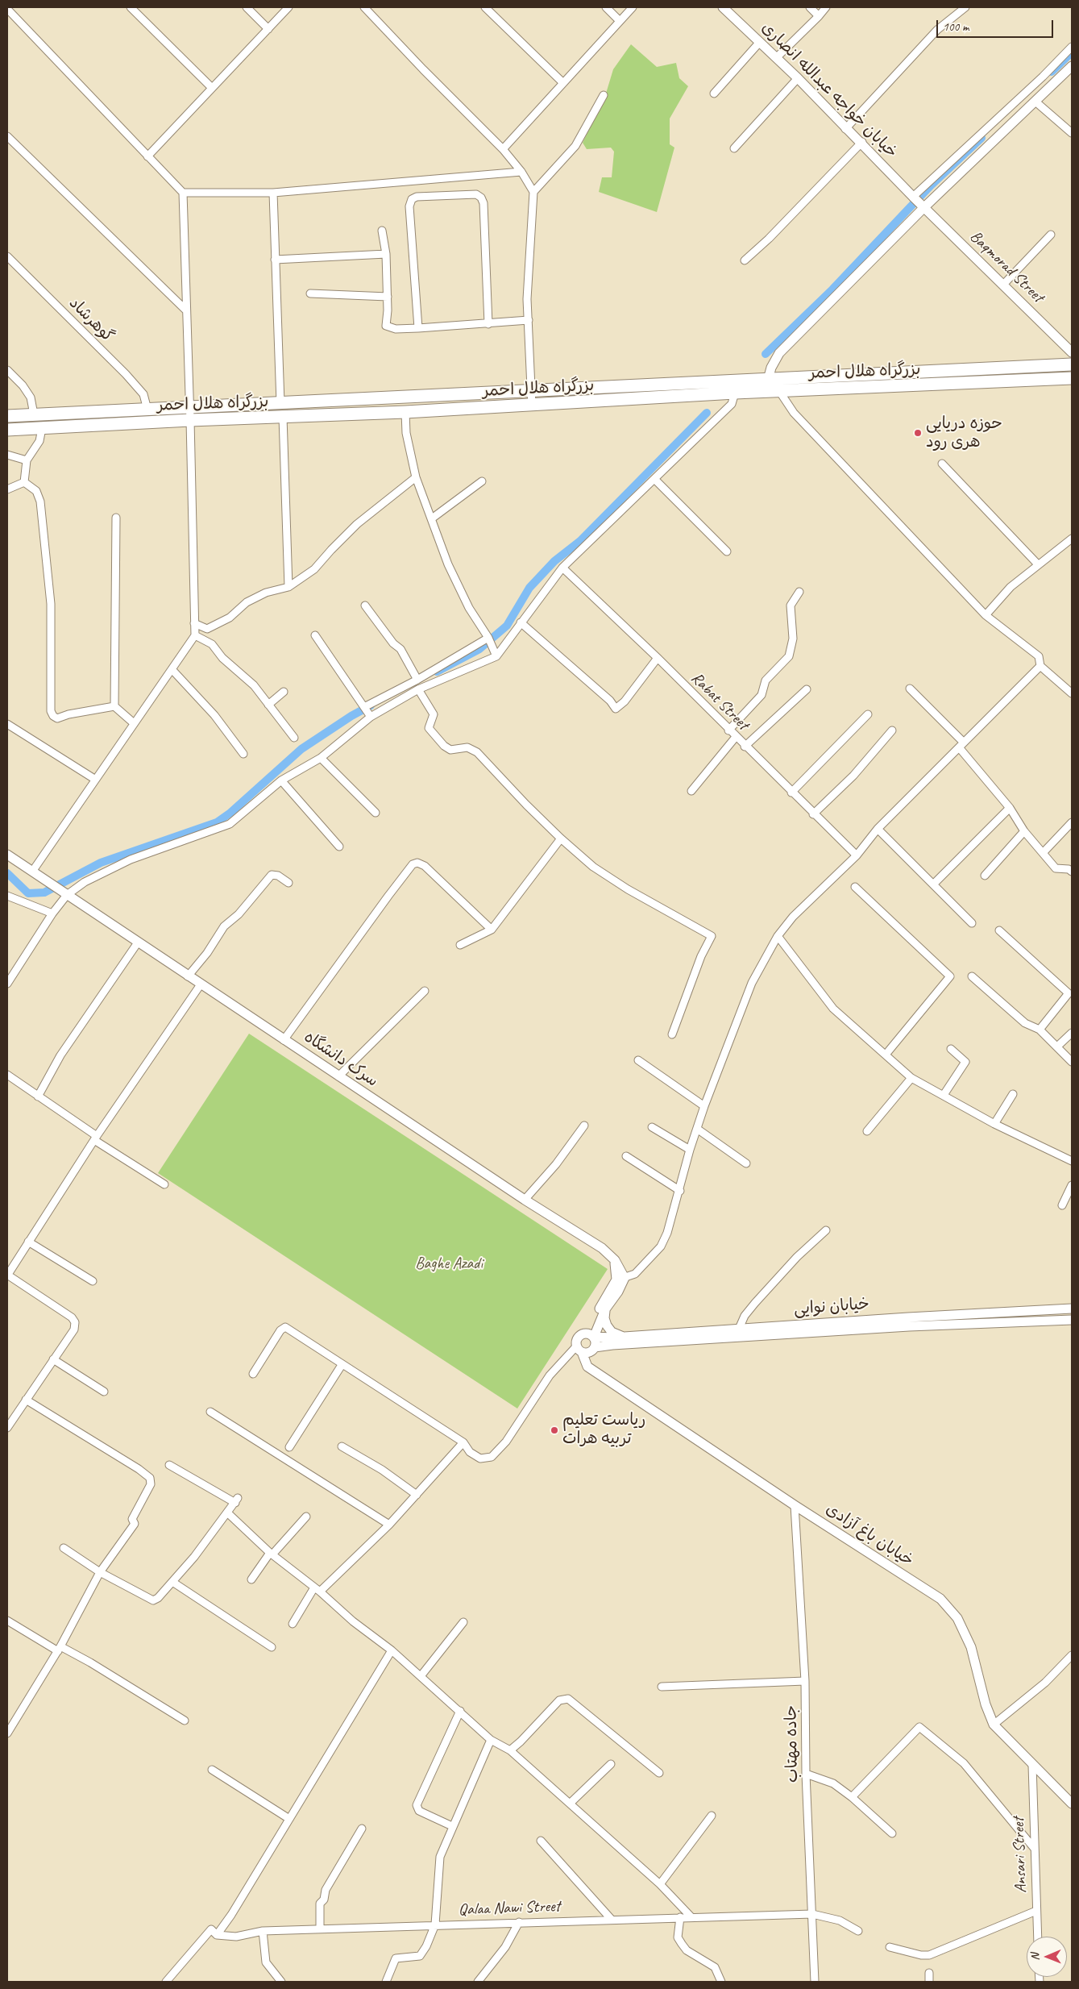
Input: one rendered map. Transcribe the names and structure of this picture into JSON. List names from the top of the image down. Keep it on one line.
{"streets":{"highway":["بزرگراه هلال احمر"],"street":["خیابان خواجه عبدالله انصاری","Baqmorad Street","گوهرشاد","Rabat Street","سرک دانشگاه","خیابان نوایی","خیابان باغ آزادی","جاده مهتاب","Ansari Street","Qalaa Nawi Street"]},"crossings":[["خیابان خواجه عبدالله انصاری","Baqmorad Street"],["گوهرشاد","بزرگراه هلال احمر"],["خیابان نوایی","خیابان باغ آزادی"],["خیابان باغ آزادی","جاده مهتاب"],["خیابان باغ آزادی","Ansari Street"],["جاده مهتاب","Qalaa Nawi Street"]],"parks":["Baghe Azadi"],"places":["حوزه دریایی هری رود","ریاست تعلیم تربیه هرات"],"scale_bar":"100 m","north":"left"}
